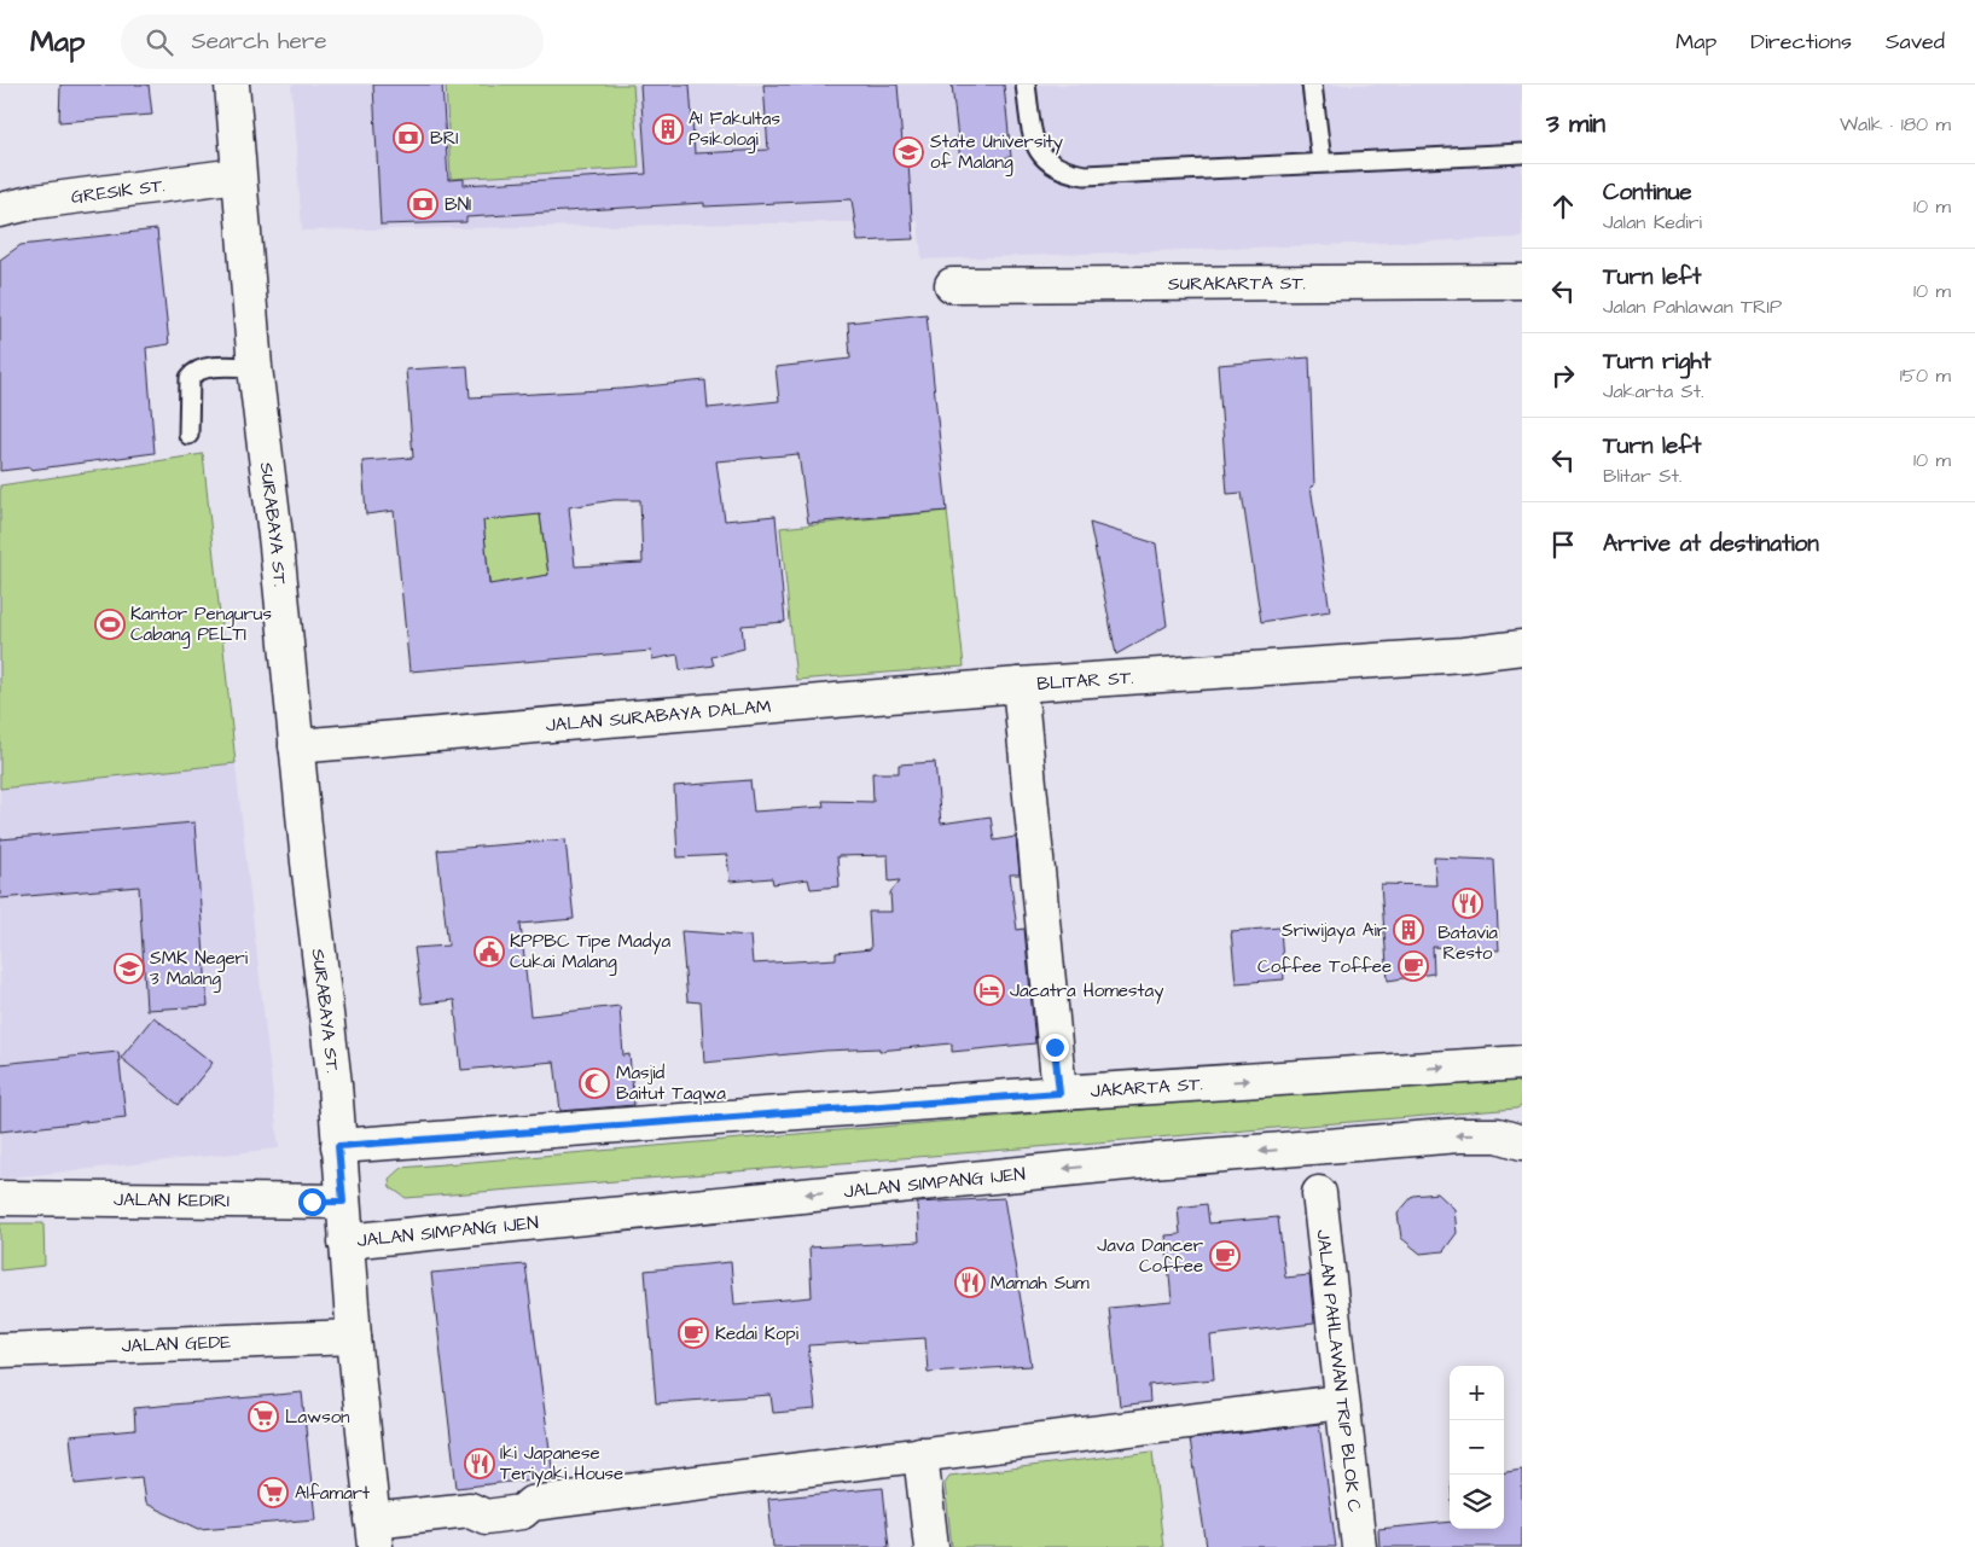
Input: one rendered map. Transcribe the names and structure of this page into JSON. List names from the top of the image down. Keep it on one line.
{"streets":{"street":["GRESIK ST.","SURAKARTA ST.","SURABAYA ST.","BLITAR ST.","JALAN SURABAYA DALAM","JAKARTA ST.","JALAN SIMPANG IJEN","JALAN KEDIRI","JALAN GEDE","JALAN PAHLAWAN TRIP BLOK C"]},"crossings":[["GRESIK ST.","SURABAYA ST."],["SURABAYA ST.","JALAN SURABAYA DALAM"],["SURABAYA ST.","JAKARTA ST."],["SURABAYA ST.","JALAN SIMPANG IJEN"],["SURABAYA ST.","JALAN KEDIRI"],["SURABAYA ST.","JALAN GEDE"],["BLITAR ST.","JALAN SURABAYA DALAM"],["BLITAR ST.","JAKARTA ST."]],"one_way":["JAKARTA ST."],"places":{"building":["A1 Fakultas Psikologi","Sriwijaya Air"],"bank":["BRI","BNI"],"school or university":["State University of Malang","SMK Negeri 3 Malang"],"sports":["Kantor Pengurus Cabang PELTI"],"restaurant":["Batavia Resto","Mamah Sum","Iki Japanese Teriyaki House"],"public building":["KPPBC Tipe Madya Cukai Malang"],"cafe":["Coffee Toffee","Java Dancer Coffee","Kedai Kopi"],"hotel":["Jacatra Homestay"],"mosque":["Masjid Baitut Taqwa"],"supermarket":["Lawson","Alfamart"]},"page":{"header":"Map","search":"Search here","nav":["Map","Directions","Saved"],"heading":["3 min","Walk · 180 m"],"list":[["Continue","Jalan Kediri","10 m"],["Turn left","Jalan Pahlawan TRIP","10 m"],["Turn right","Jakarta St.","150 m"],["Turn left","Blitar St.","10 m"],"Arrive at destination"],"map_buttons":["+","−"]}}
